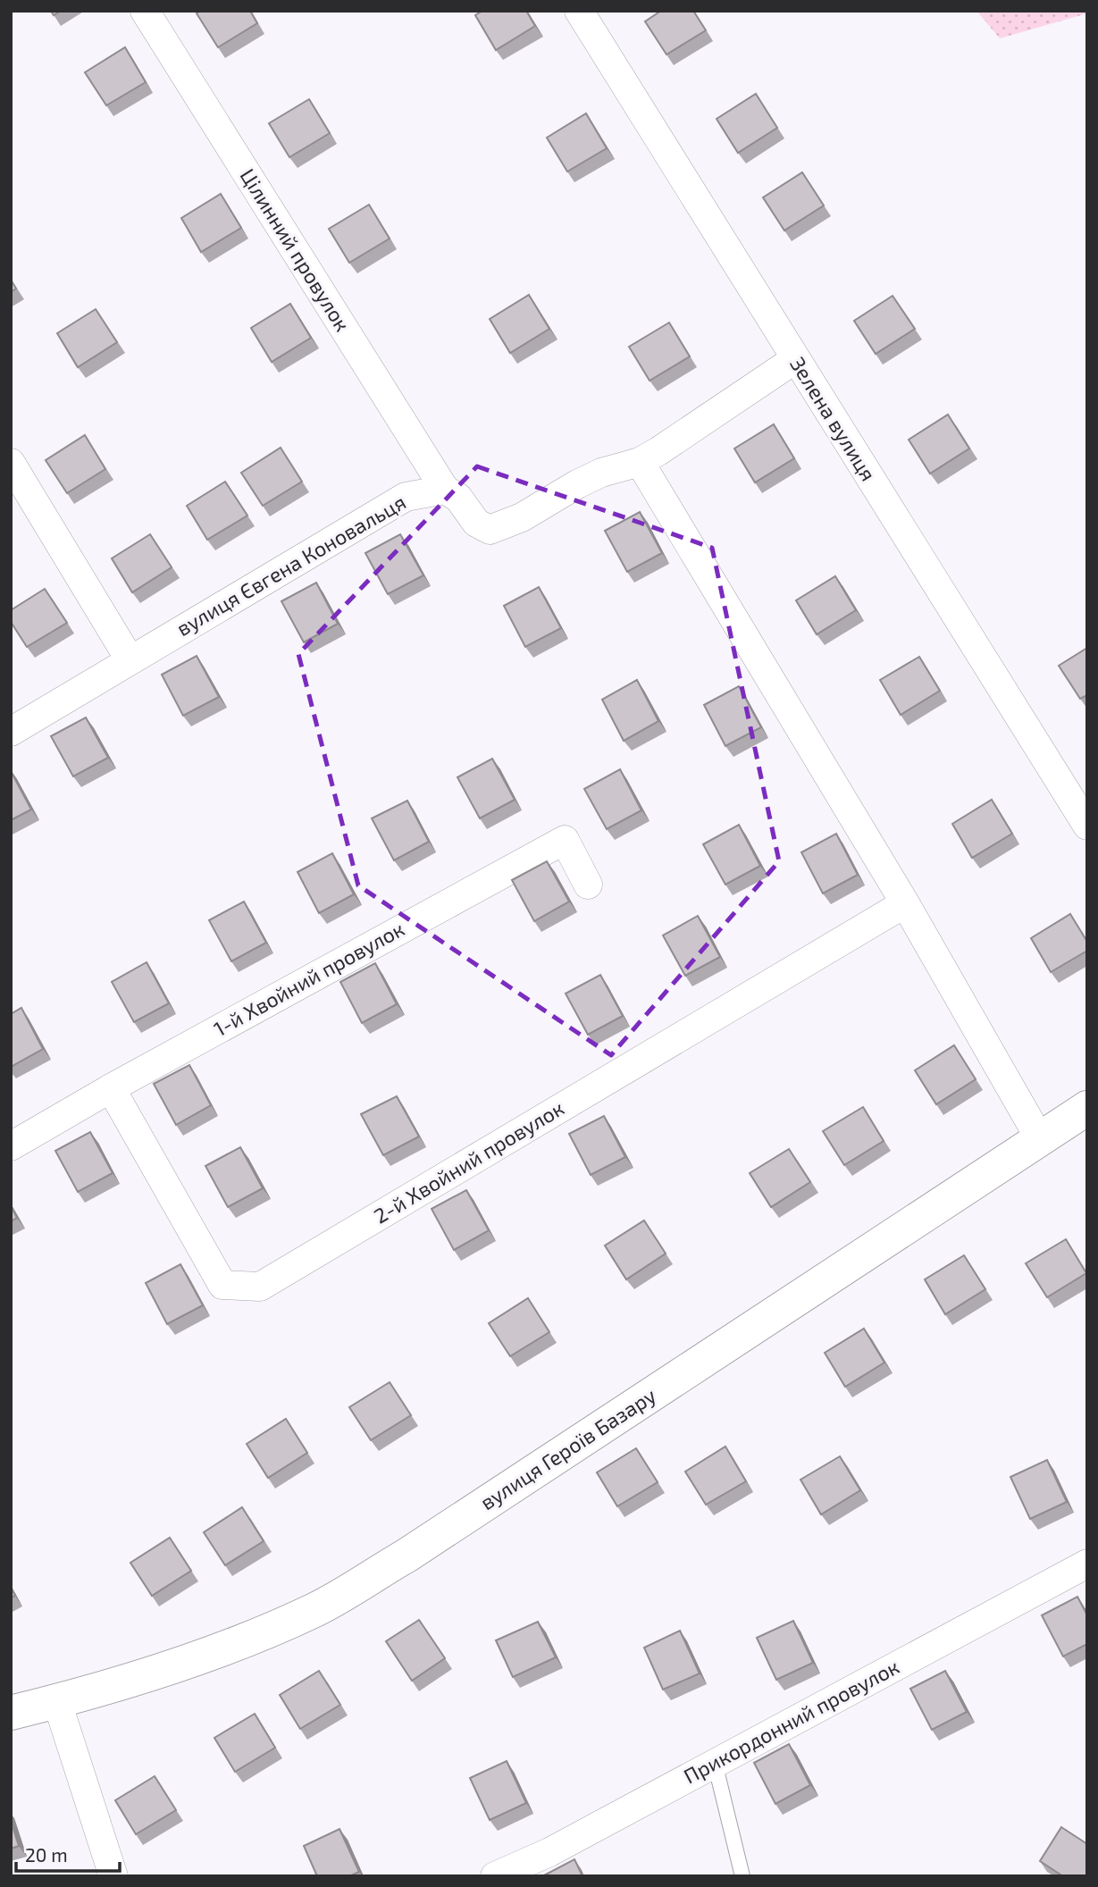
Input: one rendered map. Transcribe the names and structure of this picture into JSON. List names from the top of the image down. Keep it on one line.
{"streets":{"main road":["вулиця Героїв Базару"],"street":["Цілинний провулок","Зелена вулиця","вулиця Євгена Коновальця","1-й Хвойний провулок","2-й Хвойний провулок","Прикордонний провулок"]},"crossings":[["Цілинний провулок","вулиця Євгена Коновальця"],["1-й Хвойний провулок","2-й Хвойний провулок"]],"scale_bar":"20 m"}
